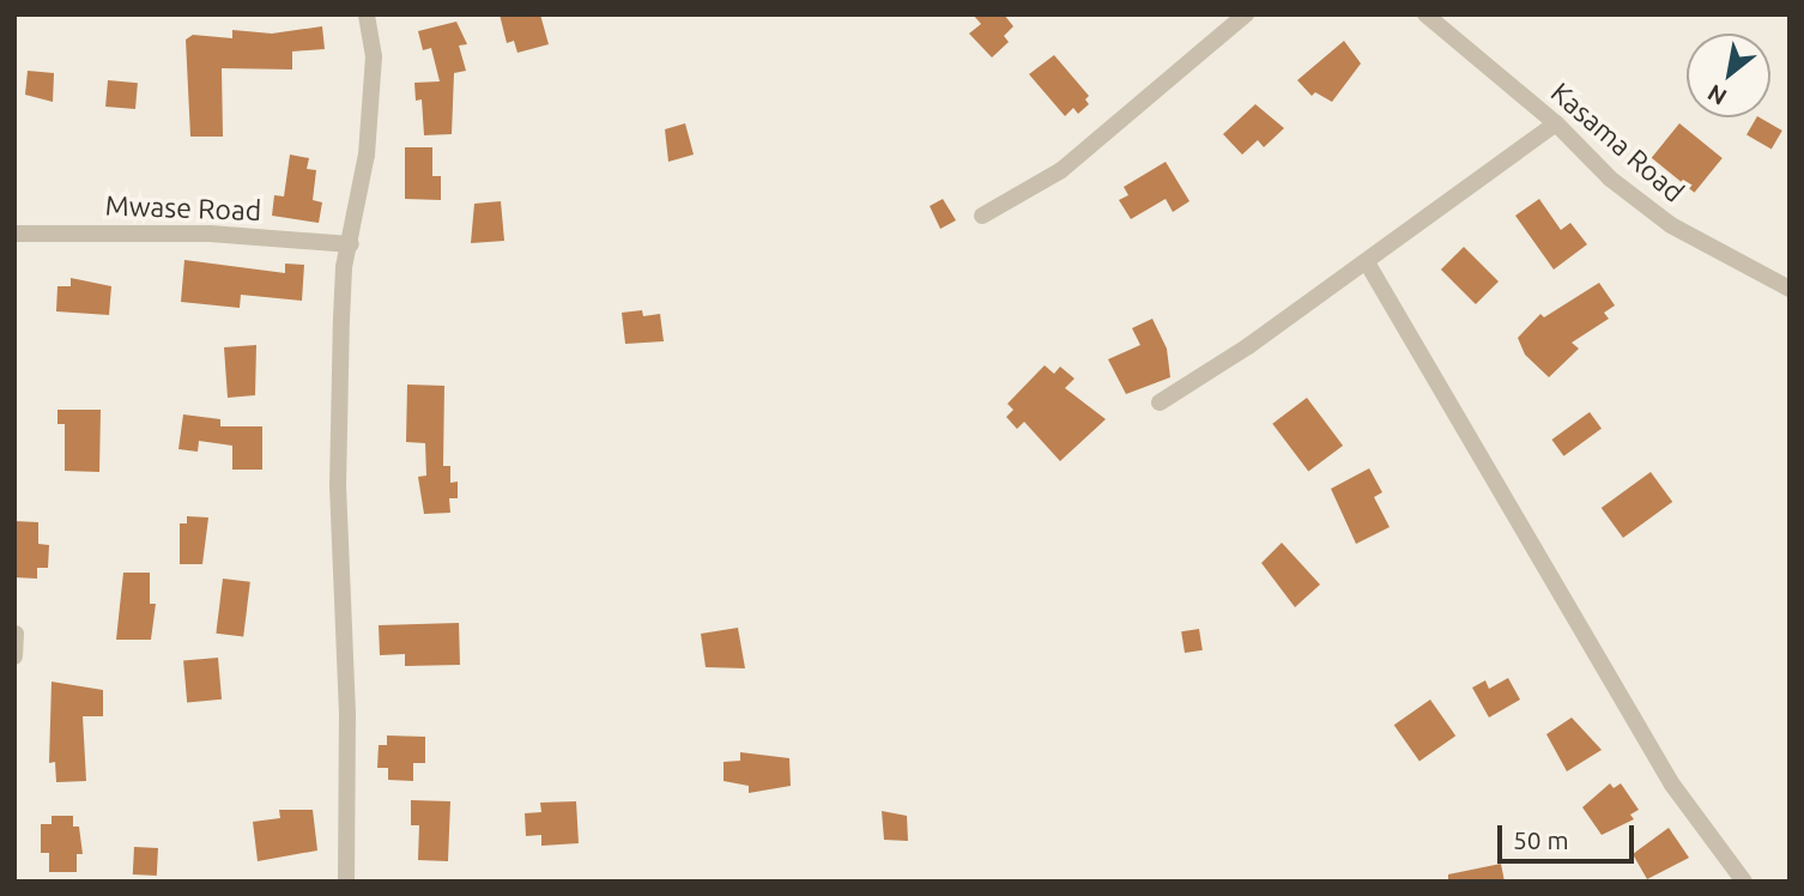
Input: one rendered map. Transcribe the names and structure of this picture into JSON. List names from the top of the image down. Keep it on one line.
{"streets":{"street":["Kasama Road","Mwase Road"]},"scale_bar":"50 m","north":"bottom left"}
